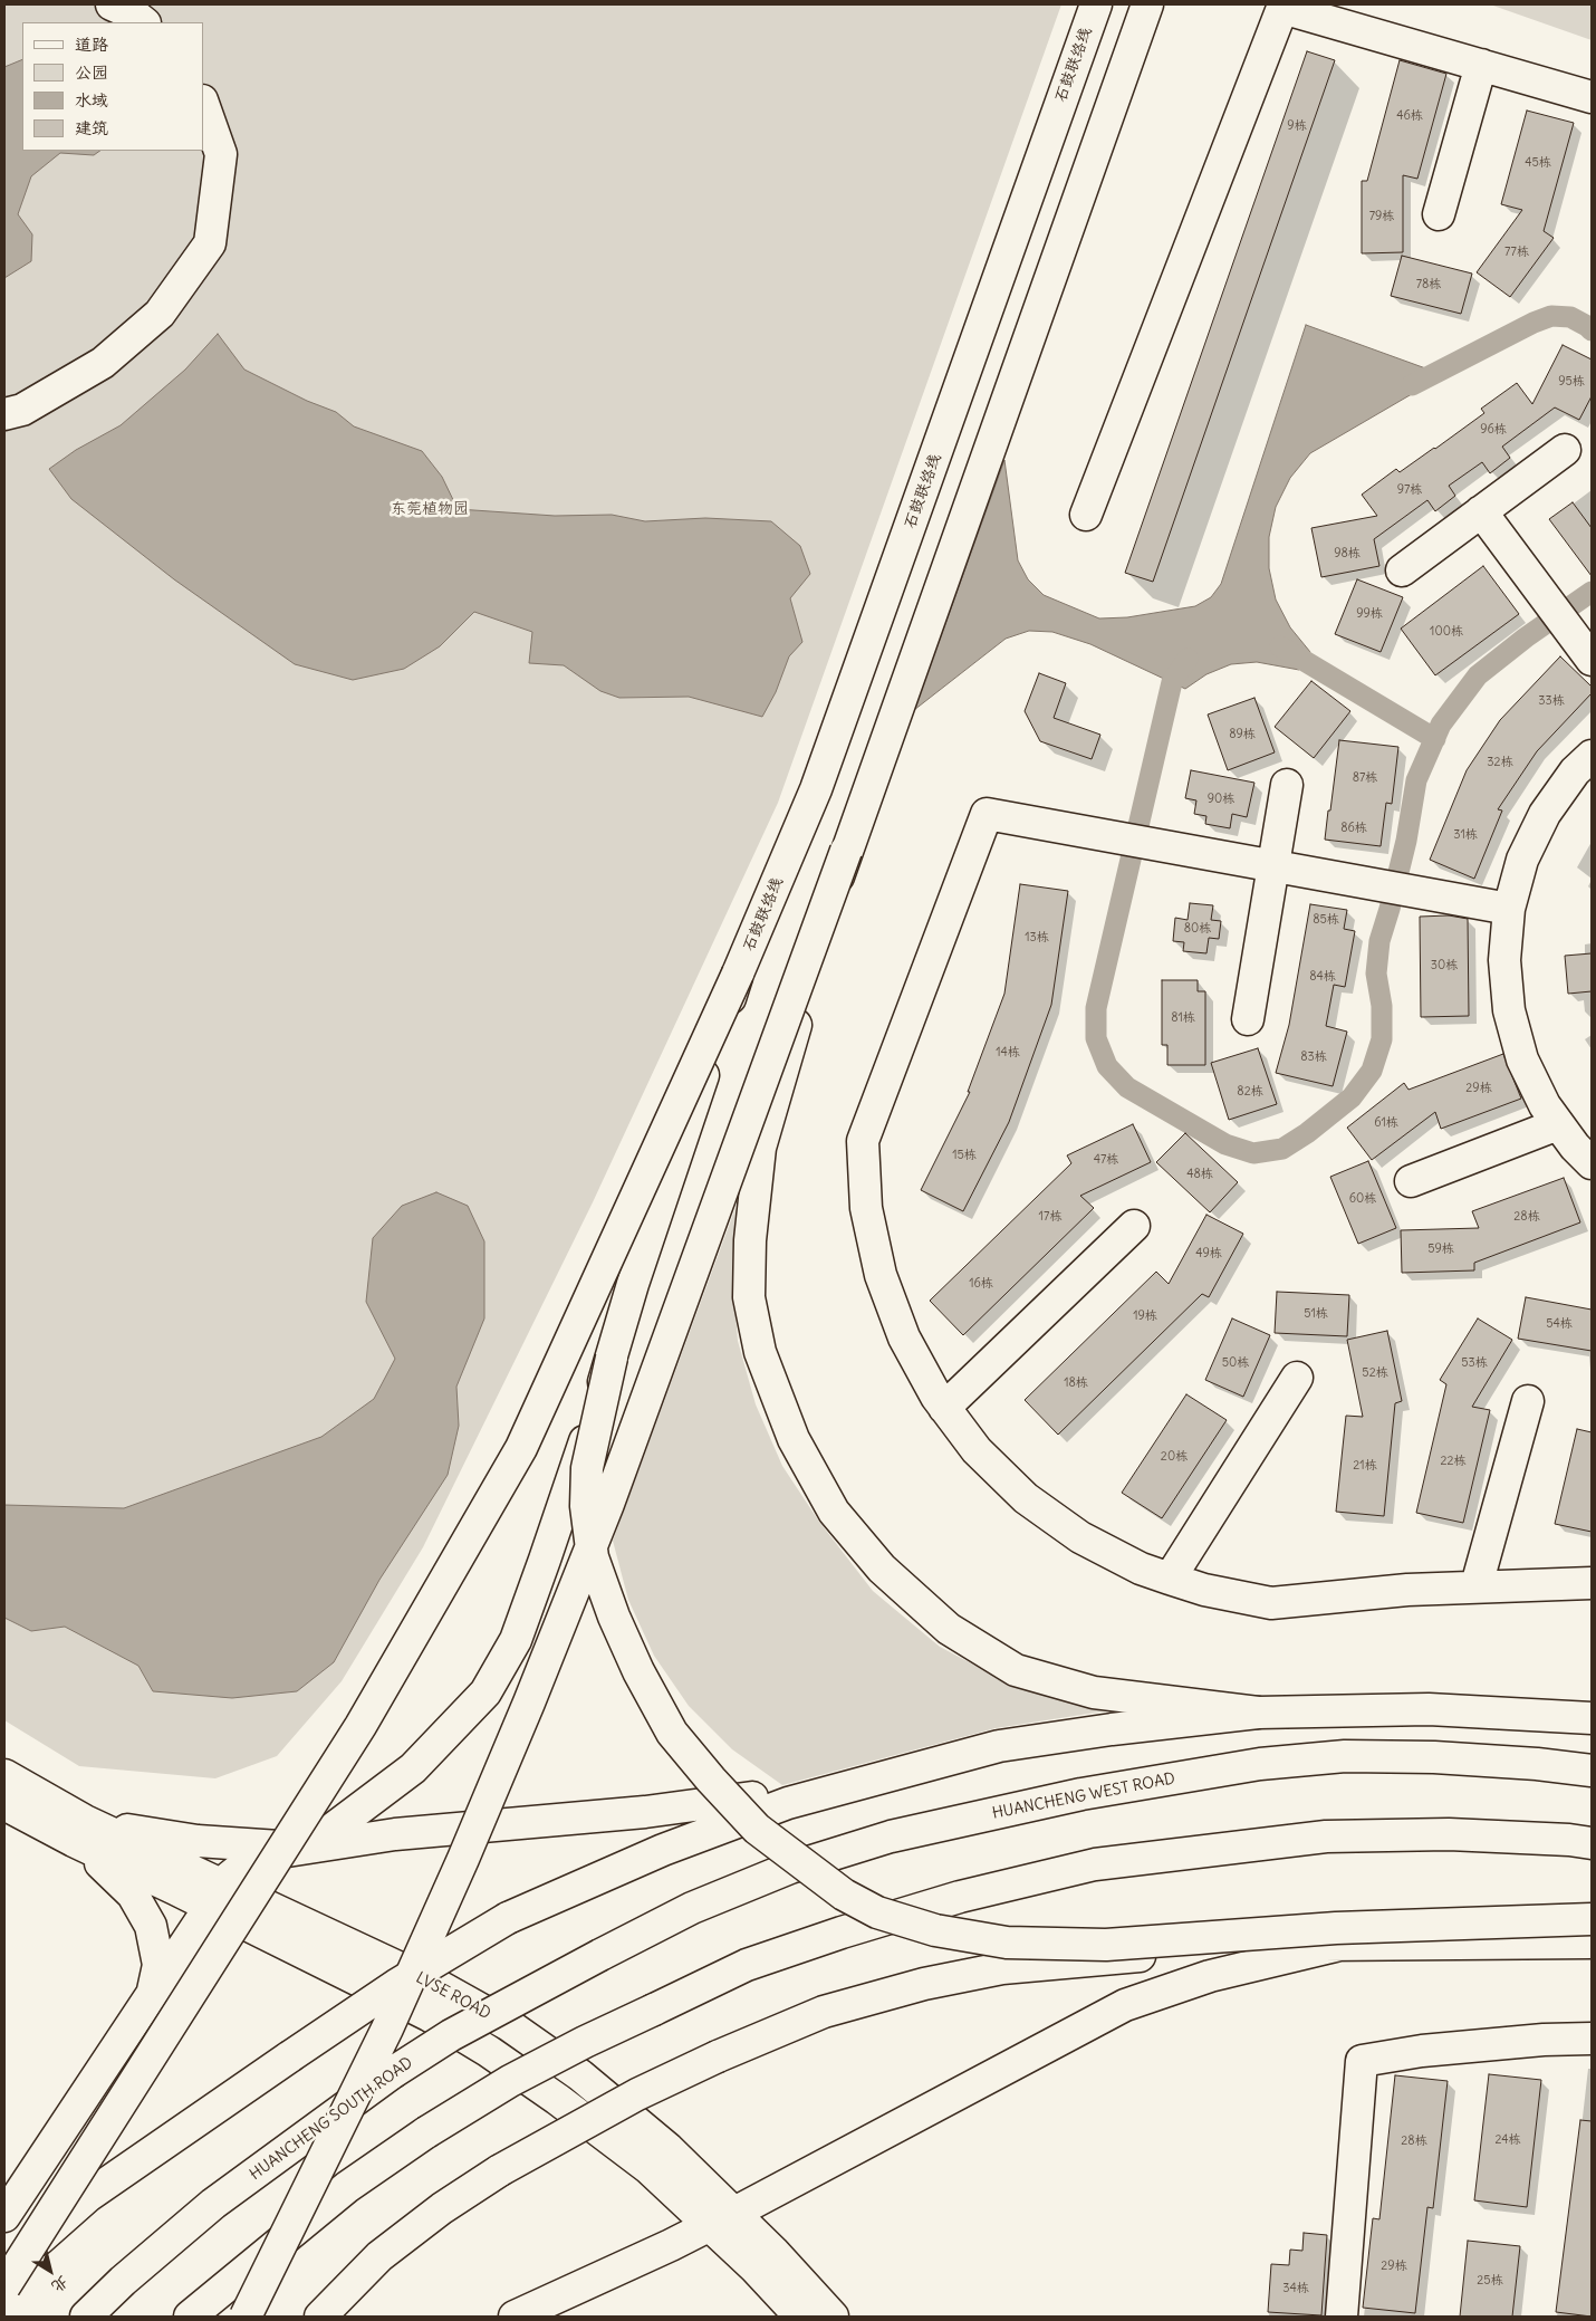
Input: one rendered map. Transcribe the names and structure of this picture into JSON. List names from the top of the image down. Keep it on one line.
{"streets":{"main road":["石鼓联络线","HUANCHENG WEST ROAD","LVSE ROAD","HUANCHENG SOUTH ROAD"]},"crossings":[["HUANCHENG WEST ROAD","HUANCHENG SOUTH ROAD"]],"parks":["东莞植物园"],"house_numbers":["46栋","9栋","45栋","79栋","77栋","78栋","95栋","96栋","97栋","98栋","99栋","100栋","33栋","89栋","32栋","87栋","90栋","86栋","31栋","85栋","80栋","13栋","30栋","84栋","81栋","14栋","83栋","29栋","82栋","61栋","15栋","47栋","48栋","60栋","17栋","28栋","59栋","49栋","16栋","51栋","19栋","54栋","50栋","53栋","52栋","18栋","20栋","22栋","21栋","24栋","28栋","29栋","25栋","34栋"],"legend":["道路","公园","水域","建筑"],"north":"bottom right"}
